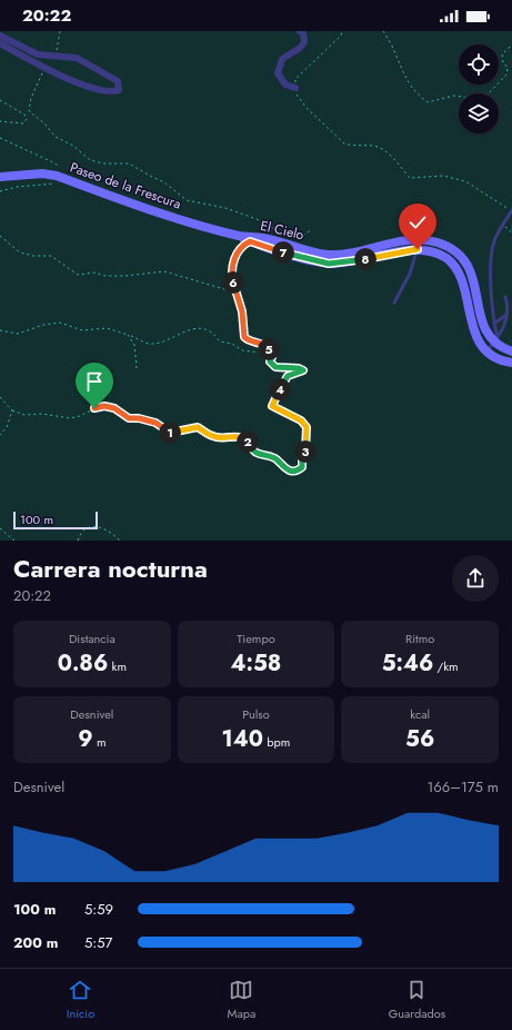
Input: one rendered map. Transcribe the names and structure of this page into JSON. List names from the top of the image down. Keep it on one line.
{"streets":{"street":["Paseo de la Frescura","El Cielo"]},"crossings":[["Paseo de la Frescura","El Cielo"]],"scale_bar":"100 m","page":{"status":"20:22","pins":["7","8","6","5","4","1","2","3"],"scale":"100 m","heading":["Carrera nocturna","20:22"],"stats":[["Distancia","0.86 km"],["Tiempo","4:58"],["Ritmo","5:46 /km"],["Desnivel","9 m"],["Pulso","140 bpm"],["kcal","56"]],"chart":["Desnivel","166–175 m"],"list":[{"name":"100 m","note":"5:59"},{"name":"200 m","note":"5:57"}],"tabs":["Inicio","Mapa","Guardados"]}}
